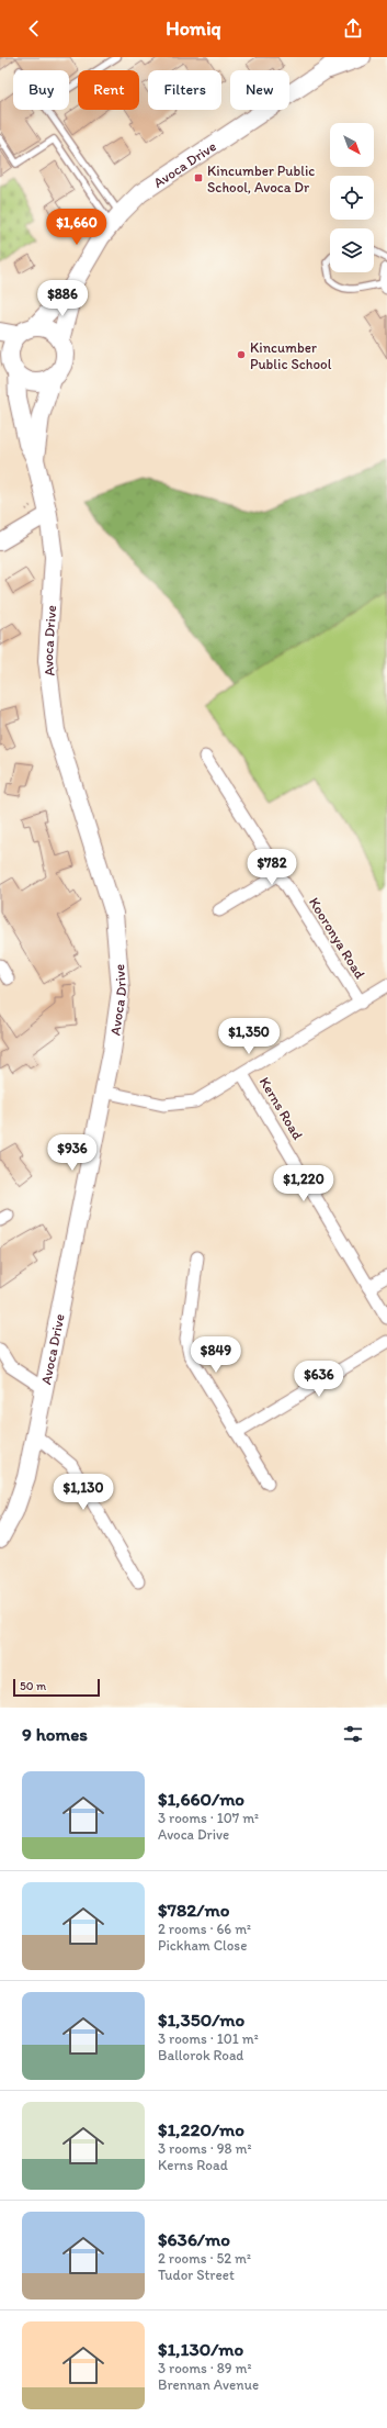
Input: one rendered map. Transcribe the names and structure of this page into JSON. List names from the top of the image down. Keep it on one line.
{"streets":{"main road":["Avoca Drive"],"street":["Kooronya Road","Kerns Road"]},"places":{"transit":["Kincumber Public School, Avoca Dr"],"other":["Kincumber Public School"]},"scale_bar":"50 m","north":"bottom right","page":{"header":"Homiq","chip":["Buy","Rent","Filters","New"],"price":["$1,660","$886","$782","$1,350","$936","$1,220","$849","$636","$1,130"],"scale":"50 m","heading":"9 homes","list":[{"name":"$1,660/mo","note":"3 rooms · 107 m² · Avoca Drive"},{"name":"$782/mo","note":"2 rooms · 66 m² · Pickham Close"},{"name":"$1,350/mo","note":"3 rooms · 101 m² · Ballorok Road"},{"name":"$1,220/mo","note":"3 rooms · 98 m² · Kerns Road"},{"name":"$636/mo","note":"2 rooms · 52 m² · Tudor Street"},{"name":"$1,130/mo","note":"3 rooms · 89 m² · Brennan Avenue"}]}}
